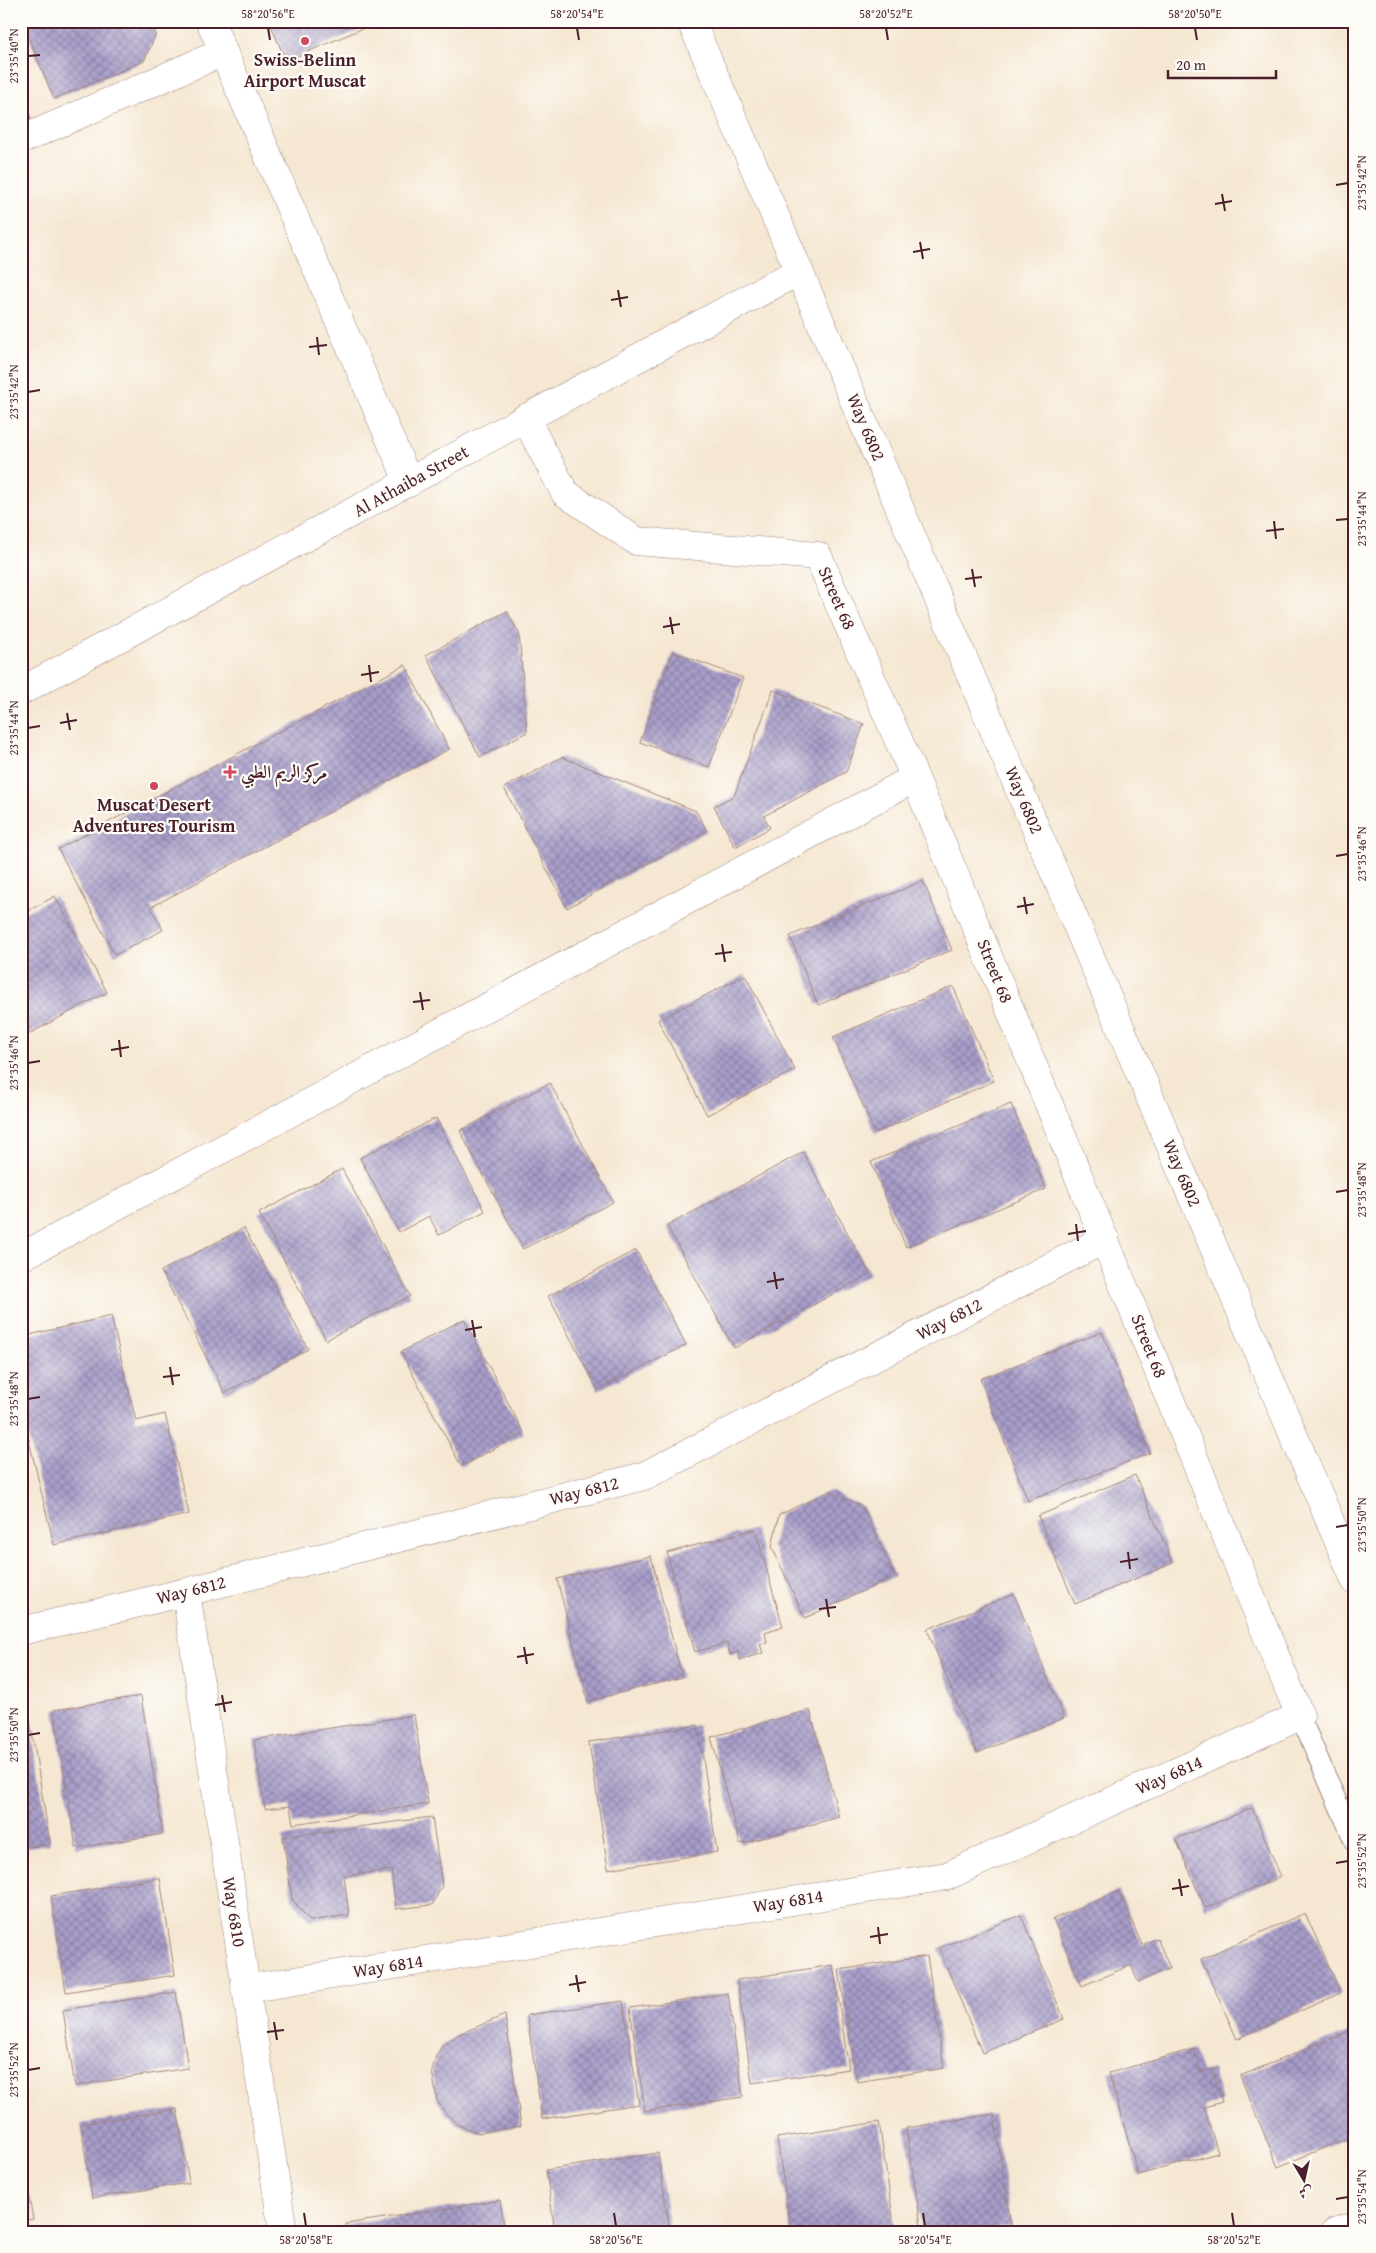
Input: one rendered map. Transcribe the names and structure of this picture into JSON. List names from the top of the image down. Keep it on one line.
{"streets":{"street":["Way 6802","Al Athaiba Street","Street 68","Way 6812","Way 6814","Way 6810"]},"crossings":[["Way 6802","Al Athaiba Street"],["Al Athaiba Street","Street 68"],["Street 68","Way 6812"],["Street 68","Way 6814"],["Way 6812","Way 6810"],["Way 6814","Way 6810"]],"places":{"other":["Swiss-Belinn Airport Muscat","Muscat Desert Adventures Tourism"],"health":["مركز الريم الطبي"]},"scale_bar":"20 m","north":"bottom","coordinates":["58°20'56\"E","58°20'54\"E","58°20'52\"E","58°20'50\"E","23°35'40\"N","23°35'42\"N","23°35'44\"N","23°35'46\"N","23°35'48\"N","23°35'50\"N","23°35'52\"N","23°35'54\"N","58°20'58\"E"]}
